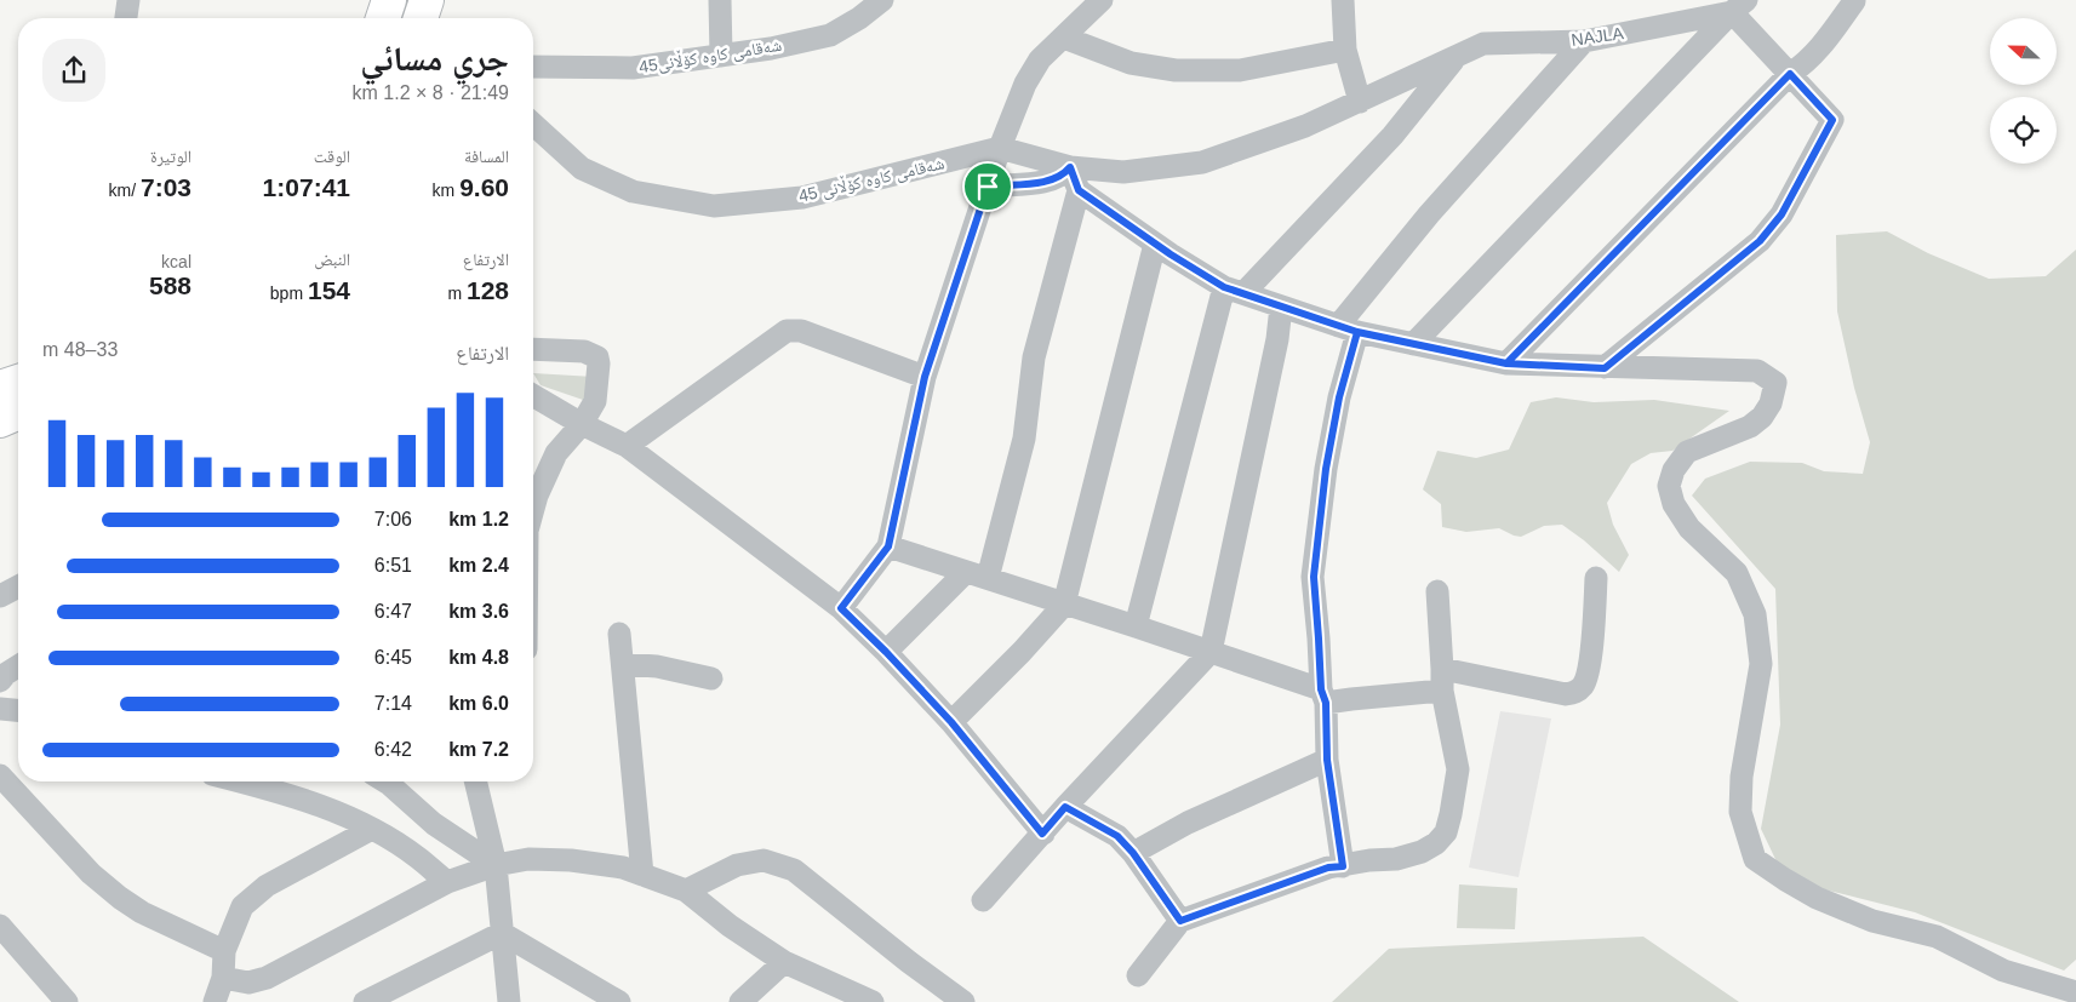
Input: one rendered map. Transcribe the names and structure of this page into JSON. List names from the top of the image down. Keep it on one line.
{"streets":{"street":["NAJLA","شەقامی کاوە کۆڵانی45","شەقامی کاوە کۆڵانی 45"]},"crossings":[["NAJLA","شەقامی کاوە کۆڵانی 45"]],"north":"left","page":{"heading":["جري مسائي","21:49 · 8 × 1.2 km"],"stats":[["المسافة","9.60 km"],["الوقت","1:07:41"],["الوتيرة","7:03 /km"],["الارتفاع","128 m"],["النبض","154 bpm"],["kcal","588"]],"chart":["الارتفاع","33–48 m"],"list":[{"name":"1.2 km","note":"7:06"},{"name":"2.4 km","note":"6:51"},{"name":"3.6 km","note":"6:47"},{"name":"4.8 km","note":"6:45"},{"name":"6.0 km","note":"7:14"},{"name":"7.2 km","note":"6:42"}]}}
